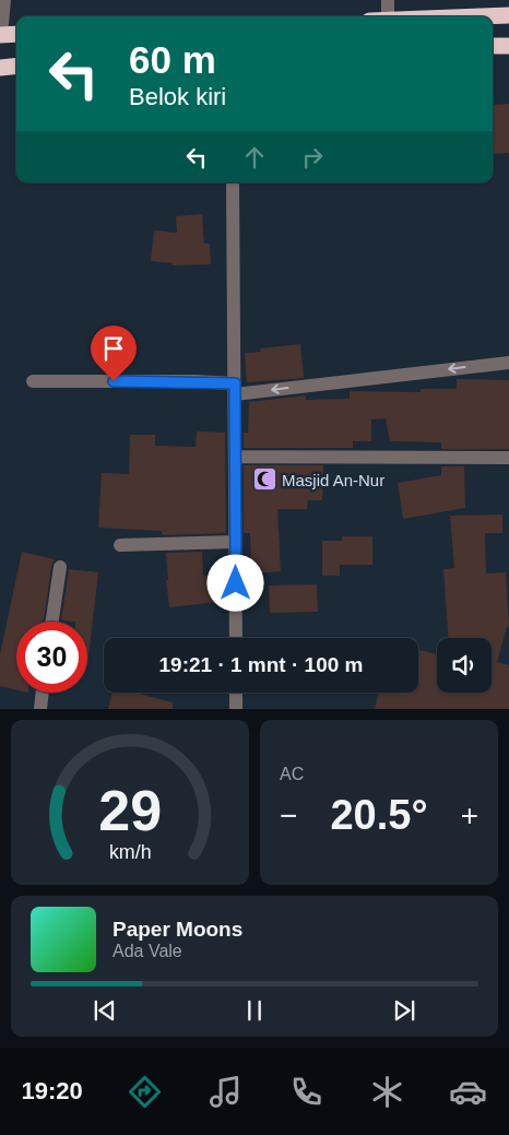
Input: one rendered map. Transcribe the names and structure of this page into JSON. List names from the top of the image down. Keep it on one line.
{"places":{"mosque":["Masjid An-Nur"]},"page":{"turn":["60 m","Belok kiri"],"limit":"30","trip":"19:21 · 1 mnt · 100 m","tile":"AC","heat":["−","20.5°","+"],"song":["Paper Moons","Ada Vale"],"tabs":"19:20","gauge":["29","km/h"]}}
